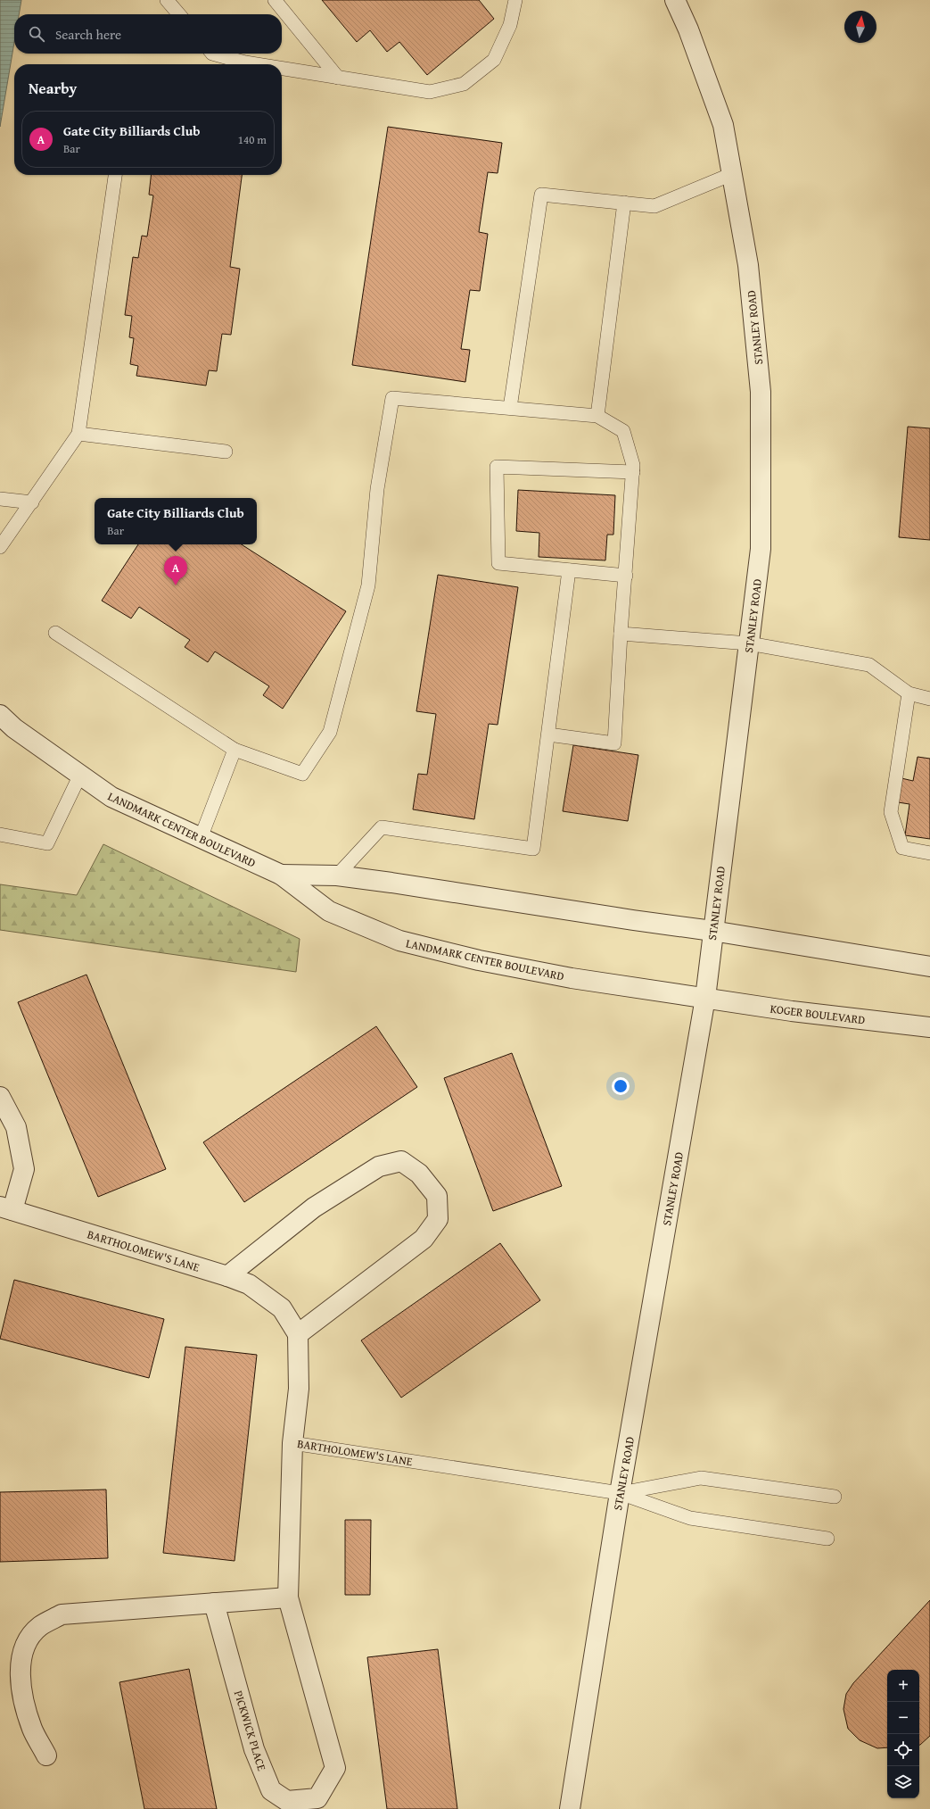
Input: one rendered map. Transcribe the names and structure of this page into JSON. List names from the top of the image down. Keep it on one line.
{"streets":{"street":["STANLEY ROAD","LANDMARK CENTER BOULEVARD","KOGER BOULEVARD","BARTHOLOMEW'S LANE","PICKWICK PLACE"]},"crossings":[["STANLEY ROAD","LANDMARK CENTER BOULEVARD"],["STANLEY ROAD","KOGER BOULEVARD"],["STANLEY ROAD","BARTHOLOMEW'S LANE"],["LANDMARK CENTER BOULEVARD","KOGER BOULEVARD"],["BARTHOLOMEW'S LANE","PICKWICK PLACE"]],"north":"top","page":{"search":"Search here","heading":"Nearby","list":[{"mark":"A","name":"Gate City Billiards Club","note":"Bar","value":"140 m"}],"popup":["Gate City Billiards Club","Bar"],"pins":"A","map_buttons":["+","−"]}}
